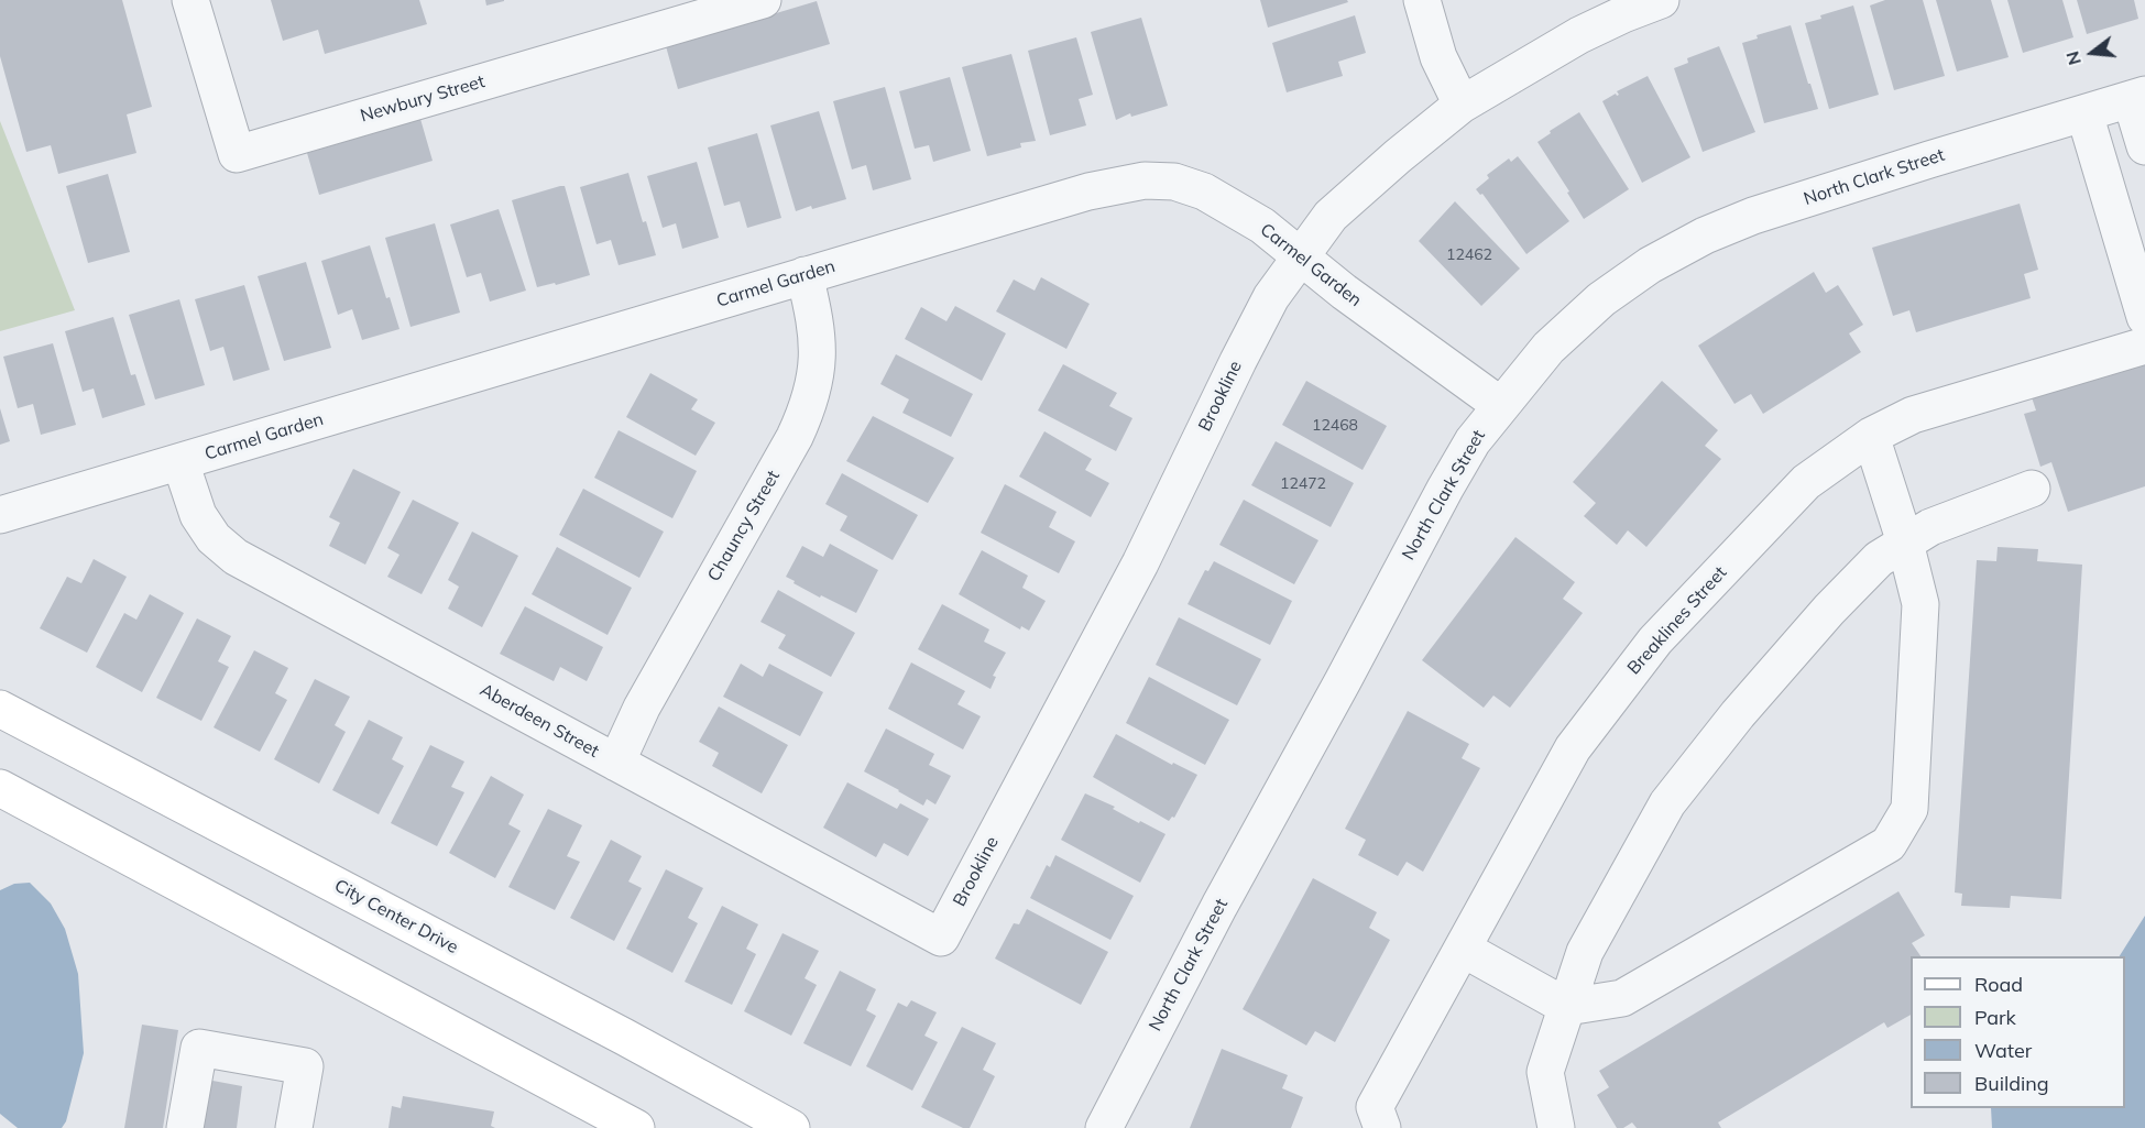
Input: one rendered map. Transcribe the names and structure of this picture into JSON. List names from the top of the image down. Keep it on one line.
{"streets":{"street":["Newbury Street","North Clark Street","Carmel Garden","Brookline","Chauncy Street","Breaklines Street","Aberdeen Street","City Center Drive"]},"crossings":[["North Clark Street","Carmel Garden"],["Carmel Garden","Brookline"],["Carmel Garden","Chauncy Street"],["Carmel Garden","Aberdeen Street"],["Brookline","Aberdeen Street"],["Chauncy Street","Aberdeen Street"]],"house_numbers":["12462","12468","12472"],"legend":["Road","Park","Water","Building"],"north":"left"}
